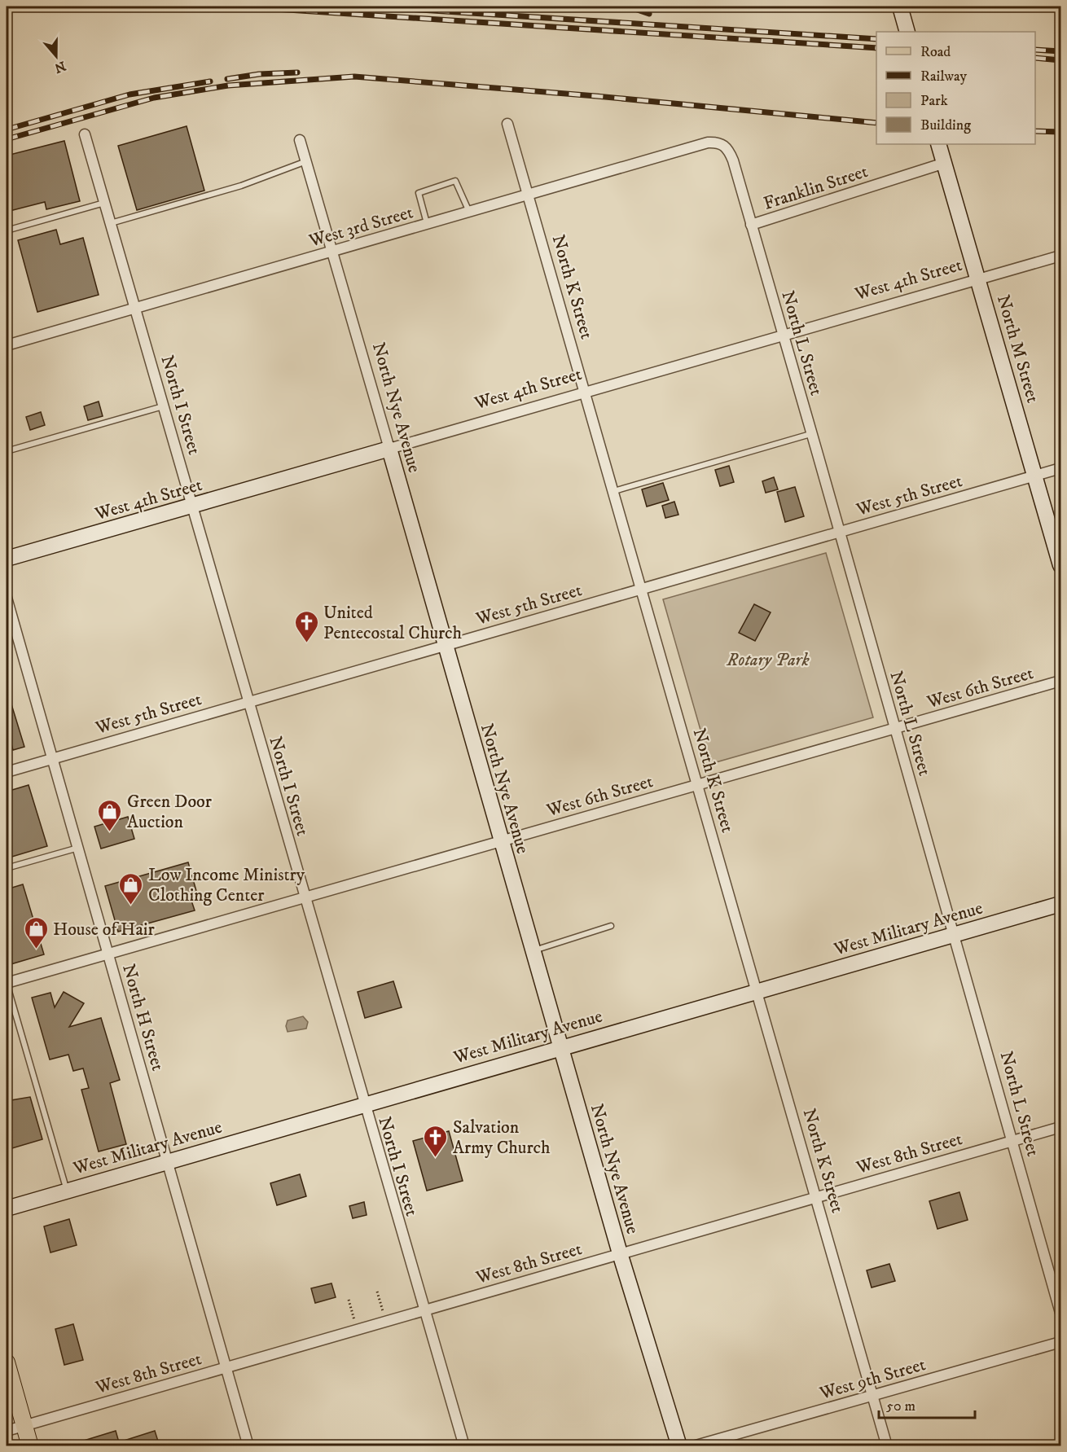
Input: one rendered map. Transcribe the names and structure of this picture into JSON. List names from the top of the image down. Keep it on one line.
{"streets":{"main road":["West 4th Street","North M Street","North Nye Avenue","West Military Avenue"],"street":["Franklin Street","West 3rd Street","North K Street","North L Street","North I Street","West 5th Street","West 6th Street","North H Street","West 8th Street","West 9th Street"]},"crossings":[["Franklin Street","North L Street"],["Franklin Street","North M Street"],["West 3rd Street","North K Street"],["West 3rd Street","North L Street"],["West 3rd Street","North I Street"],["West 3rd Street","North Nye Avenue"],["West 4th Street","North K Street"],["West 4th Street","North L Street"],["West 4th Street","North M Street"],["West 4th Street","North I Street"],["West 4th Street","North Nye Avenue"],["North K Street","West 5th Street"],["North K Street","West 6th Street"],["North K Street","West Military Avenue"],["North K Street","West 8th Street"],["North K Street","West 9th Street"],["North L Street","West 5th Street"],["North L Street","West 6th Street"],["North L Street","West Military Avenue"],["North L Street","West 8th Street"],["North M Street","West 5th Street"],["North I Street","West 5th Street"],["North I Street","West 6th Street"],["North I Street","West Military Avenue"],["North I Street","West 8th Street"],["North Nye Avenue","West 5th Street"],["North Nye Avenue","West 6th Street"],["North Nye Avenue","West Military Avenue"],["North Nye Avenue","West 8th Street"],["West 5th Street","North H Street"],["West 6th Street","North H Street"],["West Military Avenue","North H Street"],["North H Street","West 8th Street"]],"parks":["Rotary Park"],"places":{"church":["United Pentecostal Church","Salvation Army Church"],"shop":["Green Door Auction","Low Income Ministry Clothing Center","House of Hair"]},"legend":["Road","Railway","Park","Building"],"scale_bar":"50 m","north":"bottom"}
